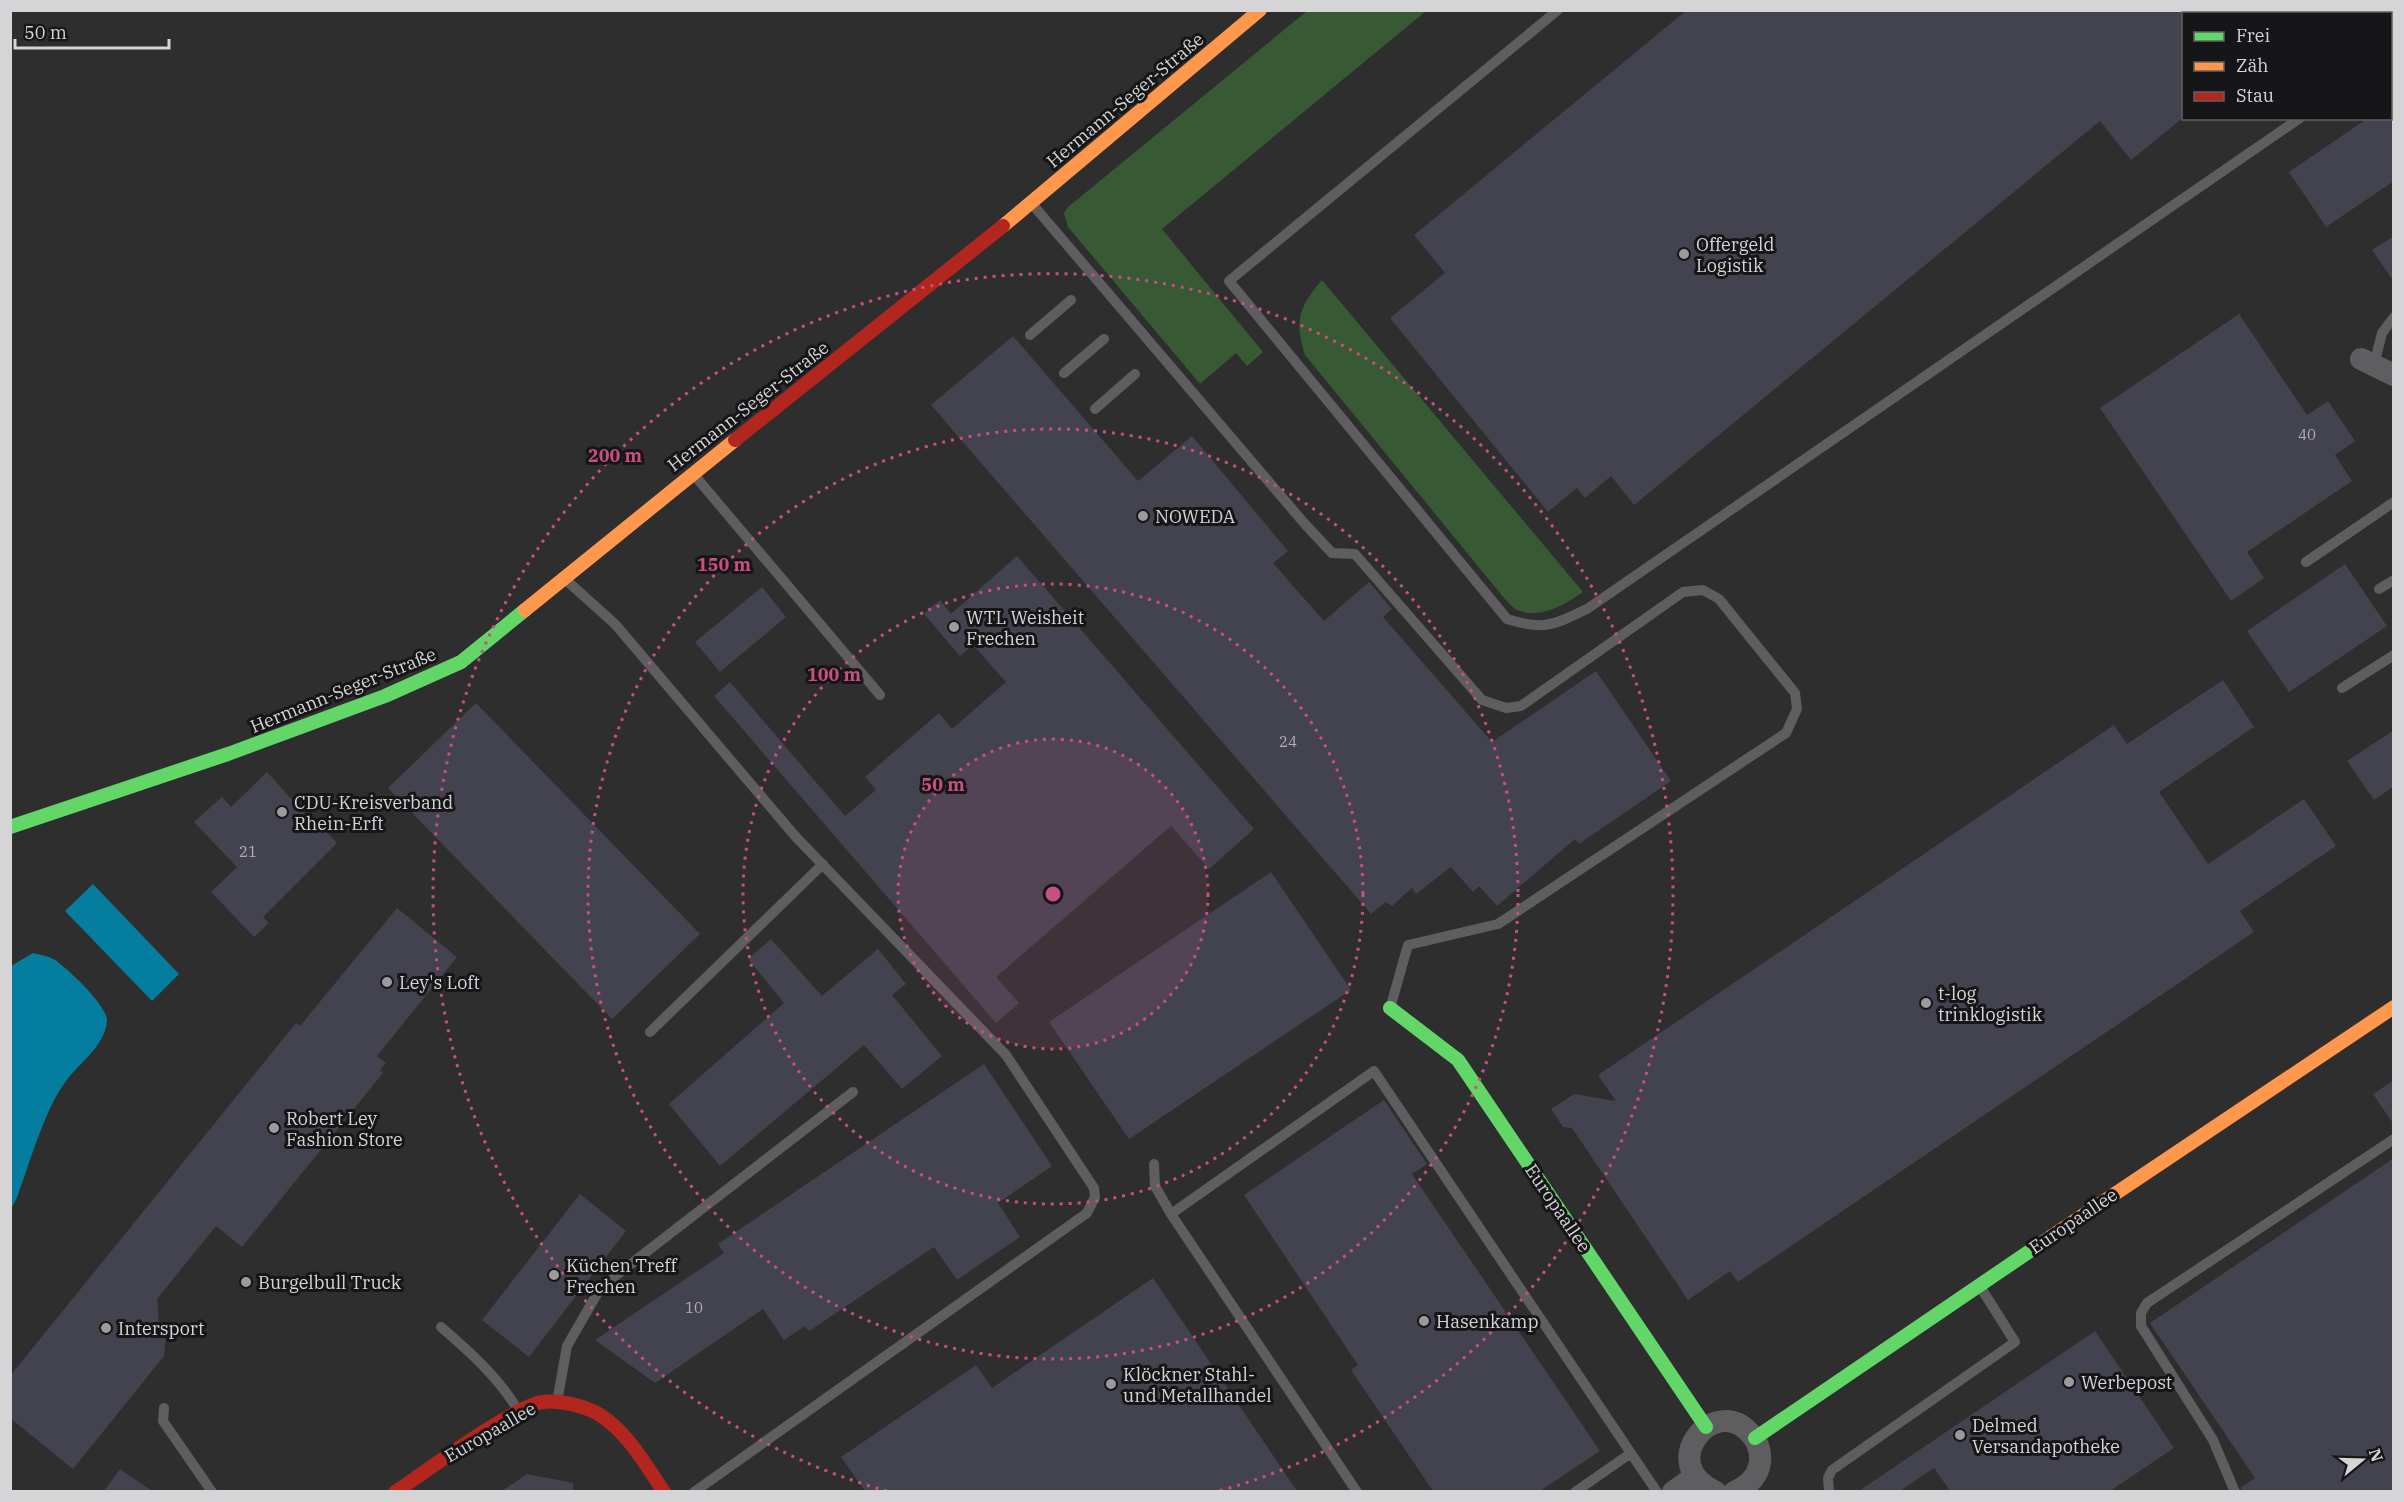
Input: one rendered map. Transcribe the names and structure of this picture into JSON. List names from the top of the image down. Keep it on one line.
{"streets":{"street":["Hermann-Seger-Straße","Europaallee"]},"places":["Offergeld Logistik","NOWEDA","WTL Weisheit Frechen","CDU-Kreisverband Rhein-Erft","Ley's Loft","t-log trinklogistik","Robert Ley Fashion Store","Küchen Treff Frechen","Burgelbull Truck","Hasenkamp","Intersport","Werbepost","Klöckner Stahl- und Metallhandel","Delmed Versandapotheke"],"house_numbers":["40","24","21","10"],"legend":["Frei","Zäh","Stau"],"scale_bar":"50 m","north":"right","rings":["200 m","150 m","100 m","50 m"]}
